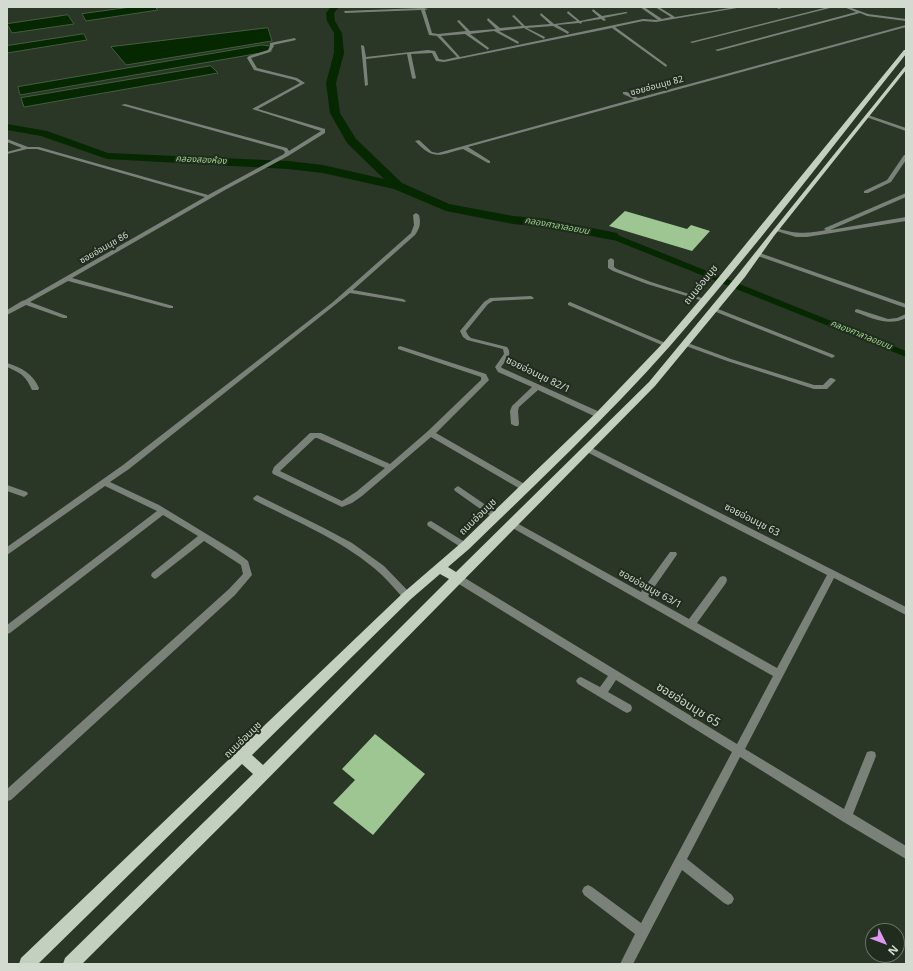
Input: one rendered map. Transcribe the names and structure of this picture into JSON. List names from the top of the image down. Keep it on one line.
{"streets":{"main road":["ถนนอ่อนนุช"],"street":["ซอยอ่อนนุช 82","ซอยอ่อนนุช 86","ซอยอ่อนนุช 82/1","ซอยอ่อนนุช 63","ซอยอ่อนนุช 63/1","ซอยอ่อนนุช 65"]},"crossings":[["ถนนอ่อนนุช","ซอยอ่อนนุช 82/1"]],"water":["คลองสองห้อง","คลองศาลาลอยบน"],"north":"bottom right"}
